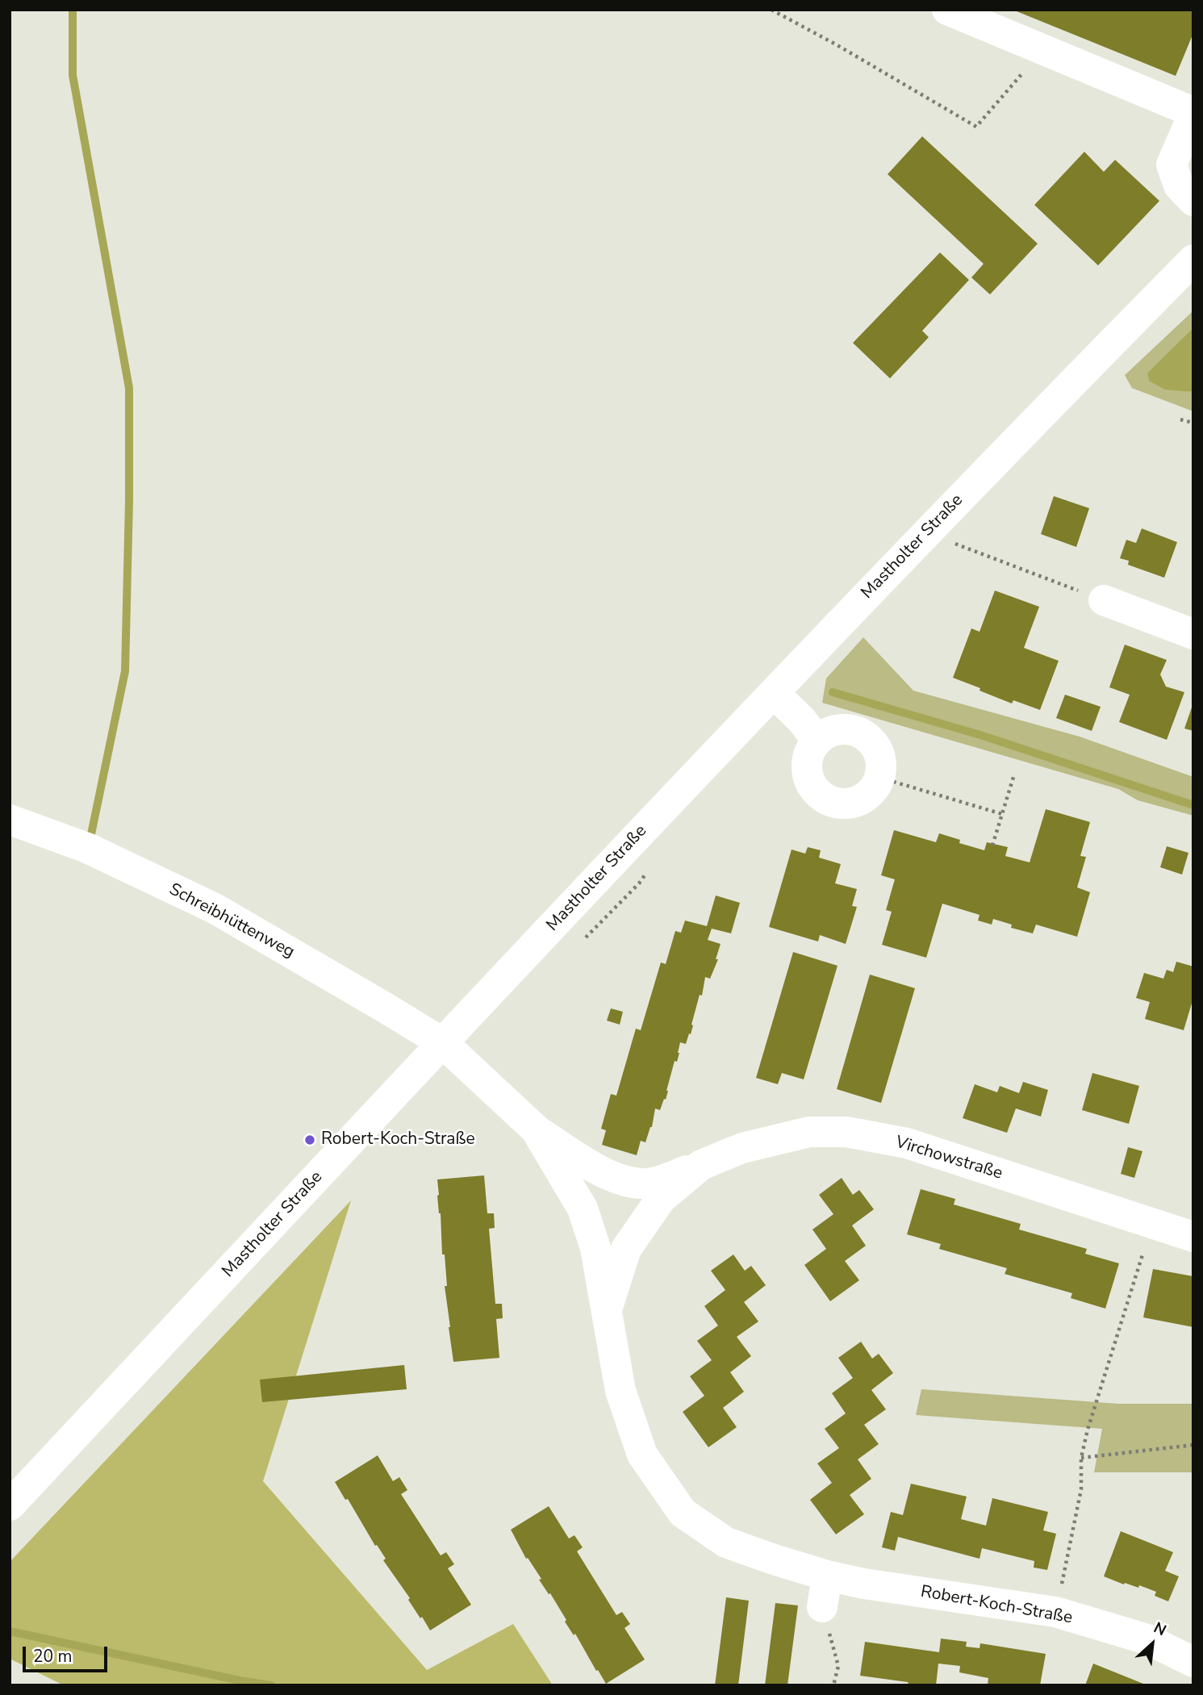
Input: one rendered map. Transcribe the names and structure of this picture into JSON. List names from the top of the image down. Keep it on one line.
{"streets":{"street":["Mastholter Straße","Schreibhüttenweg","Virchowstraße","Robert-Koch-Straße"]},"crossings":[["Mastholter Straße","Schreibhüttenweg"],["Mastholter Straße","Robert-Koch-Straße"],["Schreibhüttenweg","Robert-Koch-Straße"],["Virchowstraße","Robert-Koch-Straße"]],"places":["Robert-Koch-Straße"],"scale_bar":"20 m","north":"top right"}
